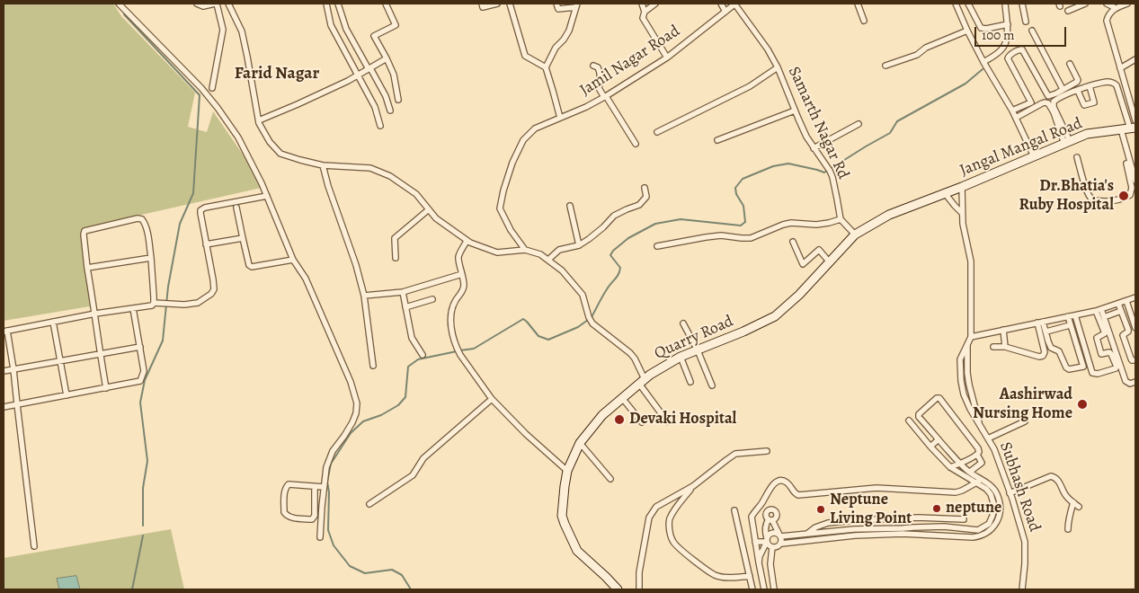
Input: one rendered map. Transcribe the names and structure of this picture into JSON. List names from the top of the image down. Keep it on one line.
{"streets":{"main road":["Jangal Mangal Road","Quarry Road"],"street":["Jamil Nagar Road","Samarth Nagar Rd","Subhash Road"]},"crossings":[["Jamil Nagar Road","Samarth Nagar Rd"],["Jangal Mangal Road","Quarry Road"],["Jangal Mangal Road","Subhash Road"]],"districts":["Farid Nagar"],"places":["Dr.Bhatia's Ruby Hospital","Aashirwad Nursing Home","Devaki Hospital","neptune","Neptune Living Point"],"scale_bar":"100 m"}
